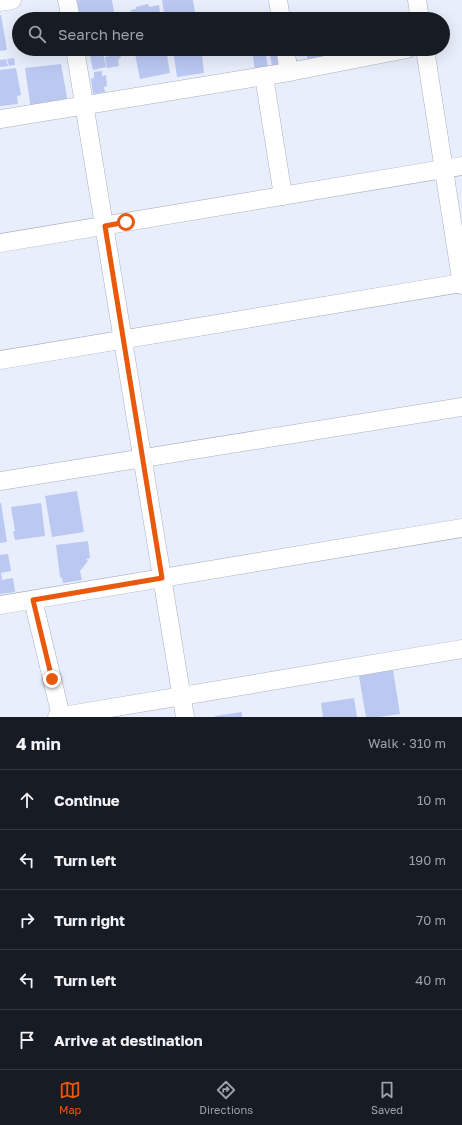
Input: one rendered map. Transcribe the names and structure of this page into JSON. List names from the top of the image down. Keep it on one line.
{"page":{"search":"Search here","heading":["4 min","Walk · 310 m"],"list":[["Continue","10 m"],["Turn left","190 m"],["Turn right","70 m"],["Turn left","40 m"],"Arrive at destination"],"nav":["Map","Directions","Saved"]}}
